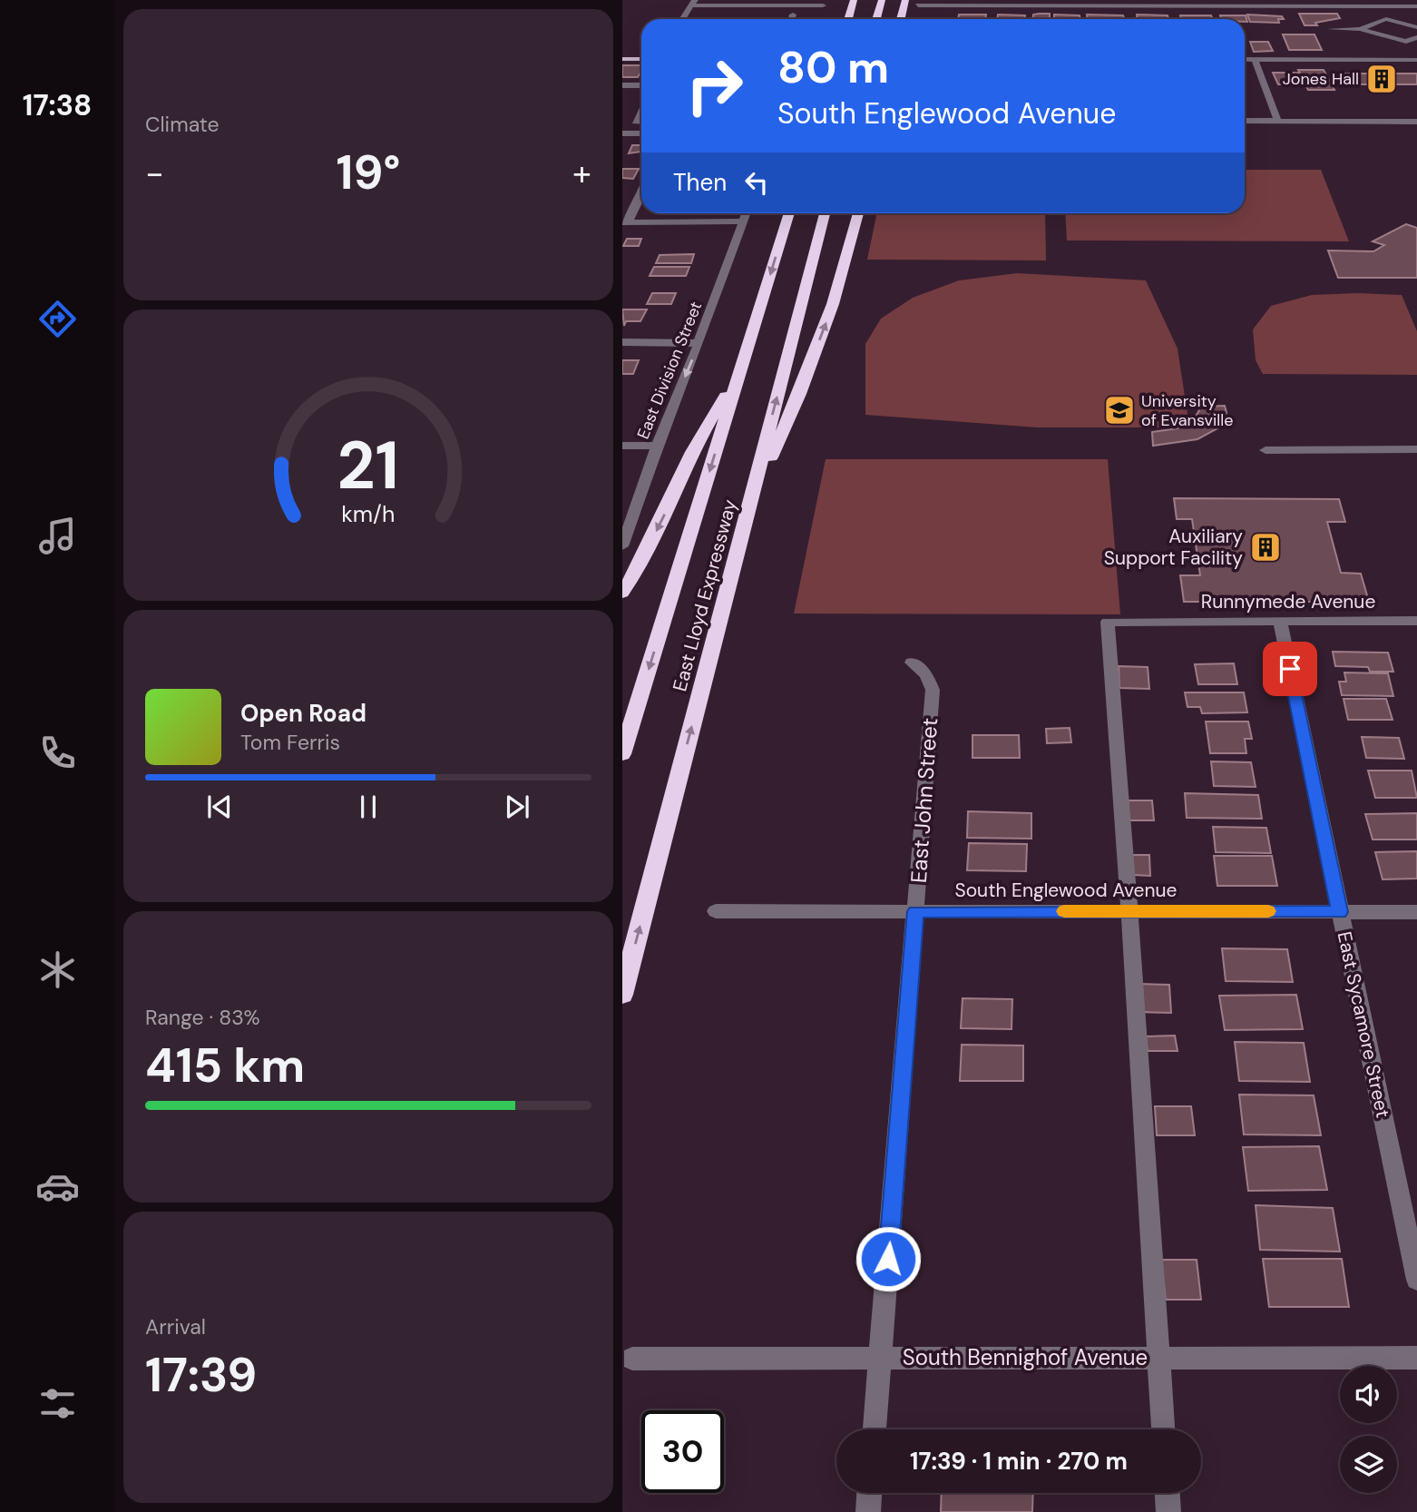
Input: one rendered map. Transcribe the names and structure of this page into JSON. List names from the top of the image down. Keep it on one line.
{"streets":{"highway":["East Lloyd Expressway"],"street":["East Division Street","Runnymede Avenue","East John Street","South Englewood Avenue","East Sycamore Street","South Bennighof Avenue"]},"crossings":[["Runnymede Avenue","South Englewood Avenue"],["Runnymede Avenue","East Sycamore Street"],["East John Street","South Englewood Avenue"],["East John Street","South Bennighof Avenue"],["South Englewood Avenue","East Sycamore Street"]],"places":{"building":["Jones Hall","Auxiliary Support Facility"],"school or university":["University of Evansville"]},"page":{"tabs":"17:38","tile":["Climate",["Range · 83%","415 km"],["Arrival","17:39"]],"turn":["80 m","South Englewood Avenue"],"heat":["−","19°","+"],"then":"Then","song":["Open Road","Tom Ferris"],"limit":"30","trip":"17:39 · 1 min · 270 m","gauge":["21","km/h"]}}
